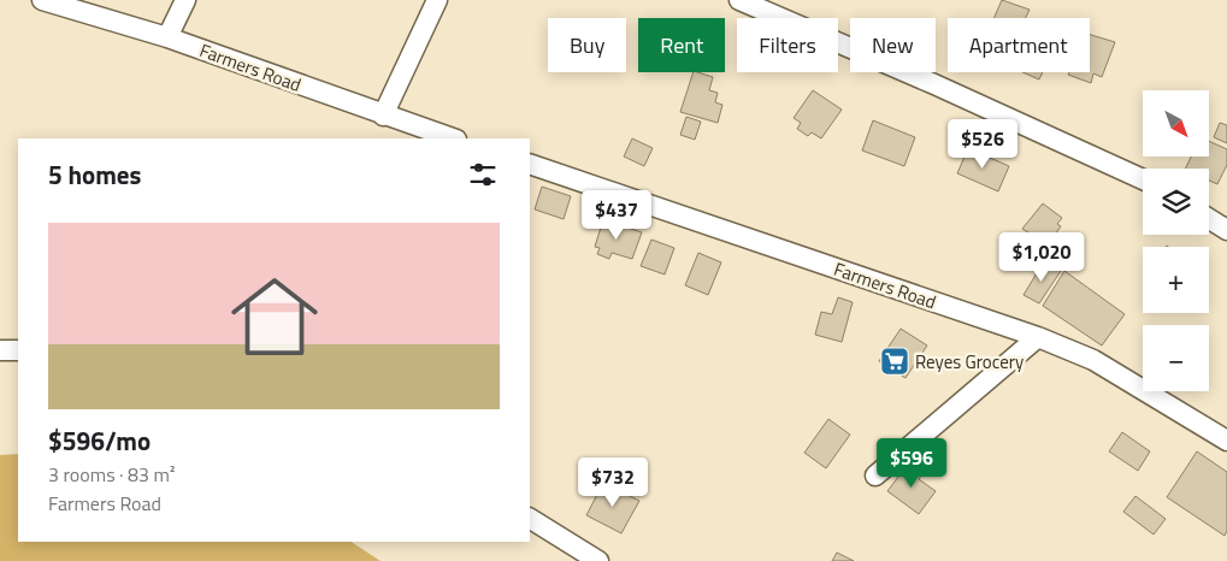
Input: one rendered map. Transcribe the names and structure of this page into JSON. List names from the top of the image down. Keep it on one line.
{"streets":{"street":["Farmers Road"]},"places":{"supermarket":["Reyes Grocery"]},"north":"bottom right","page":{"chip":["Buy","Rent","Filters","New","Apartment"],"map_buttons":["+","−"],"price":["$526","$437","$1,020","$596","$732"],"heading":"5 homes","list":[{"name":"$596/mo","note":"3 rooms · 83 m² · Farmers Road"}]}}
